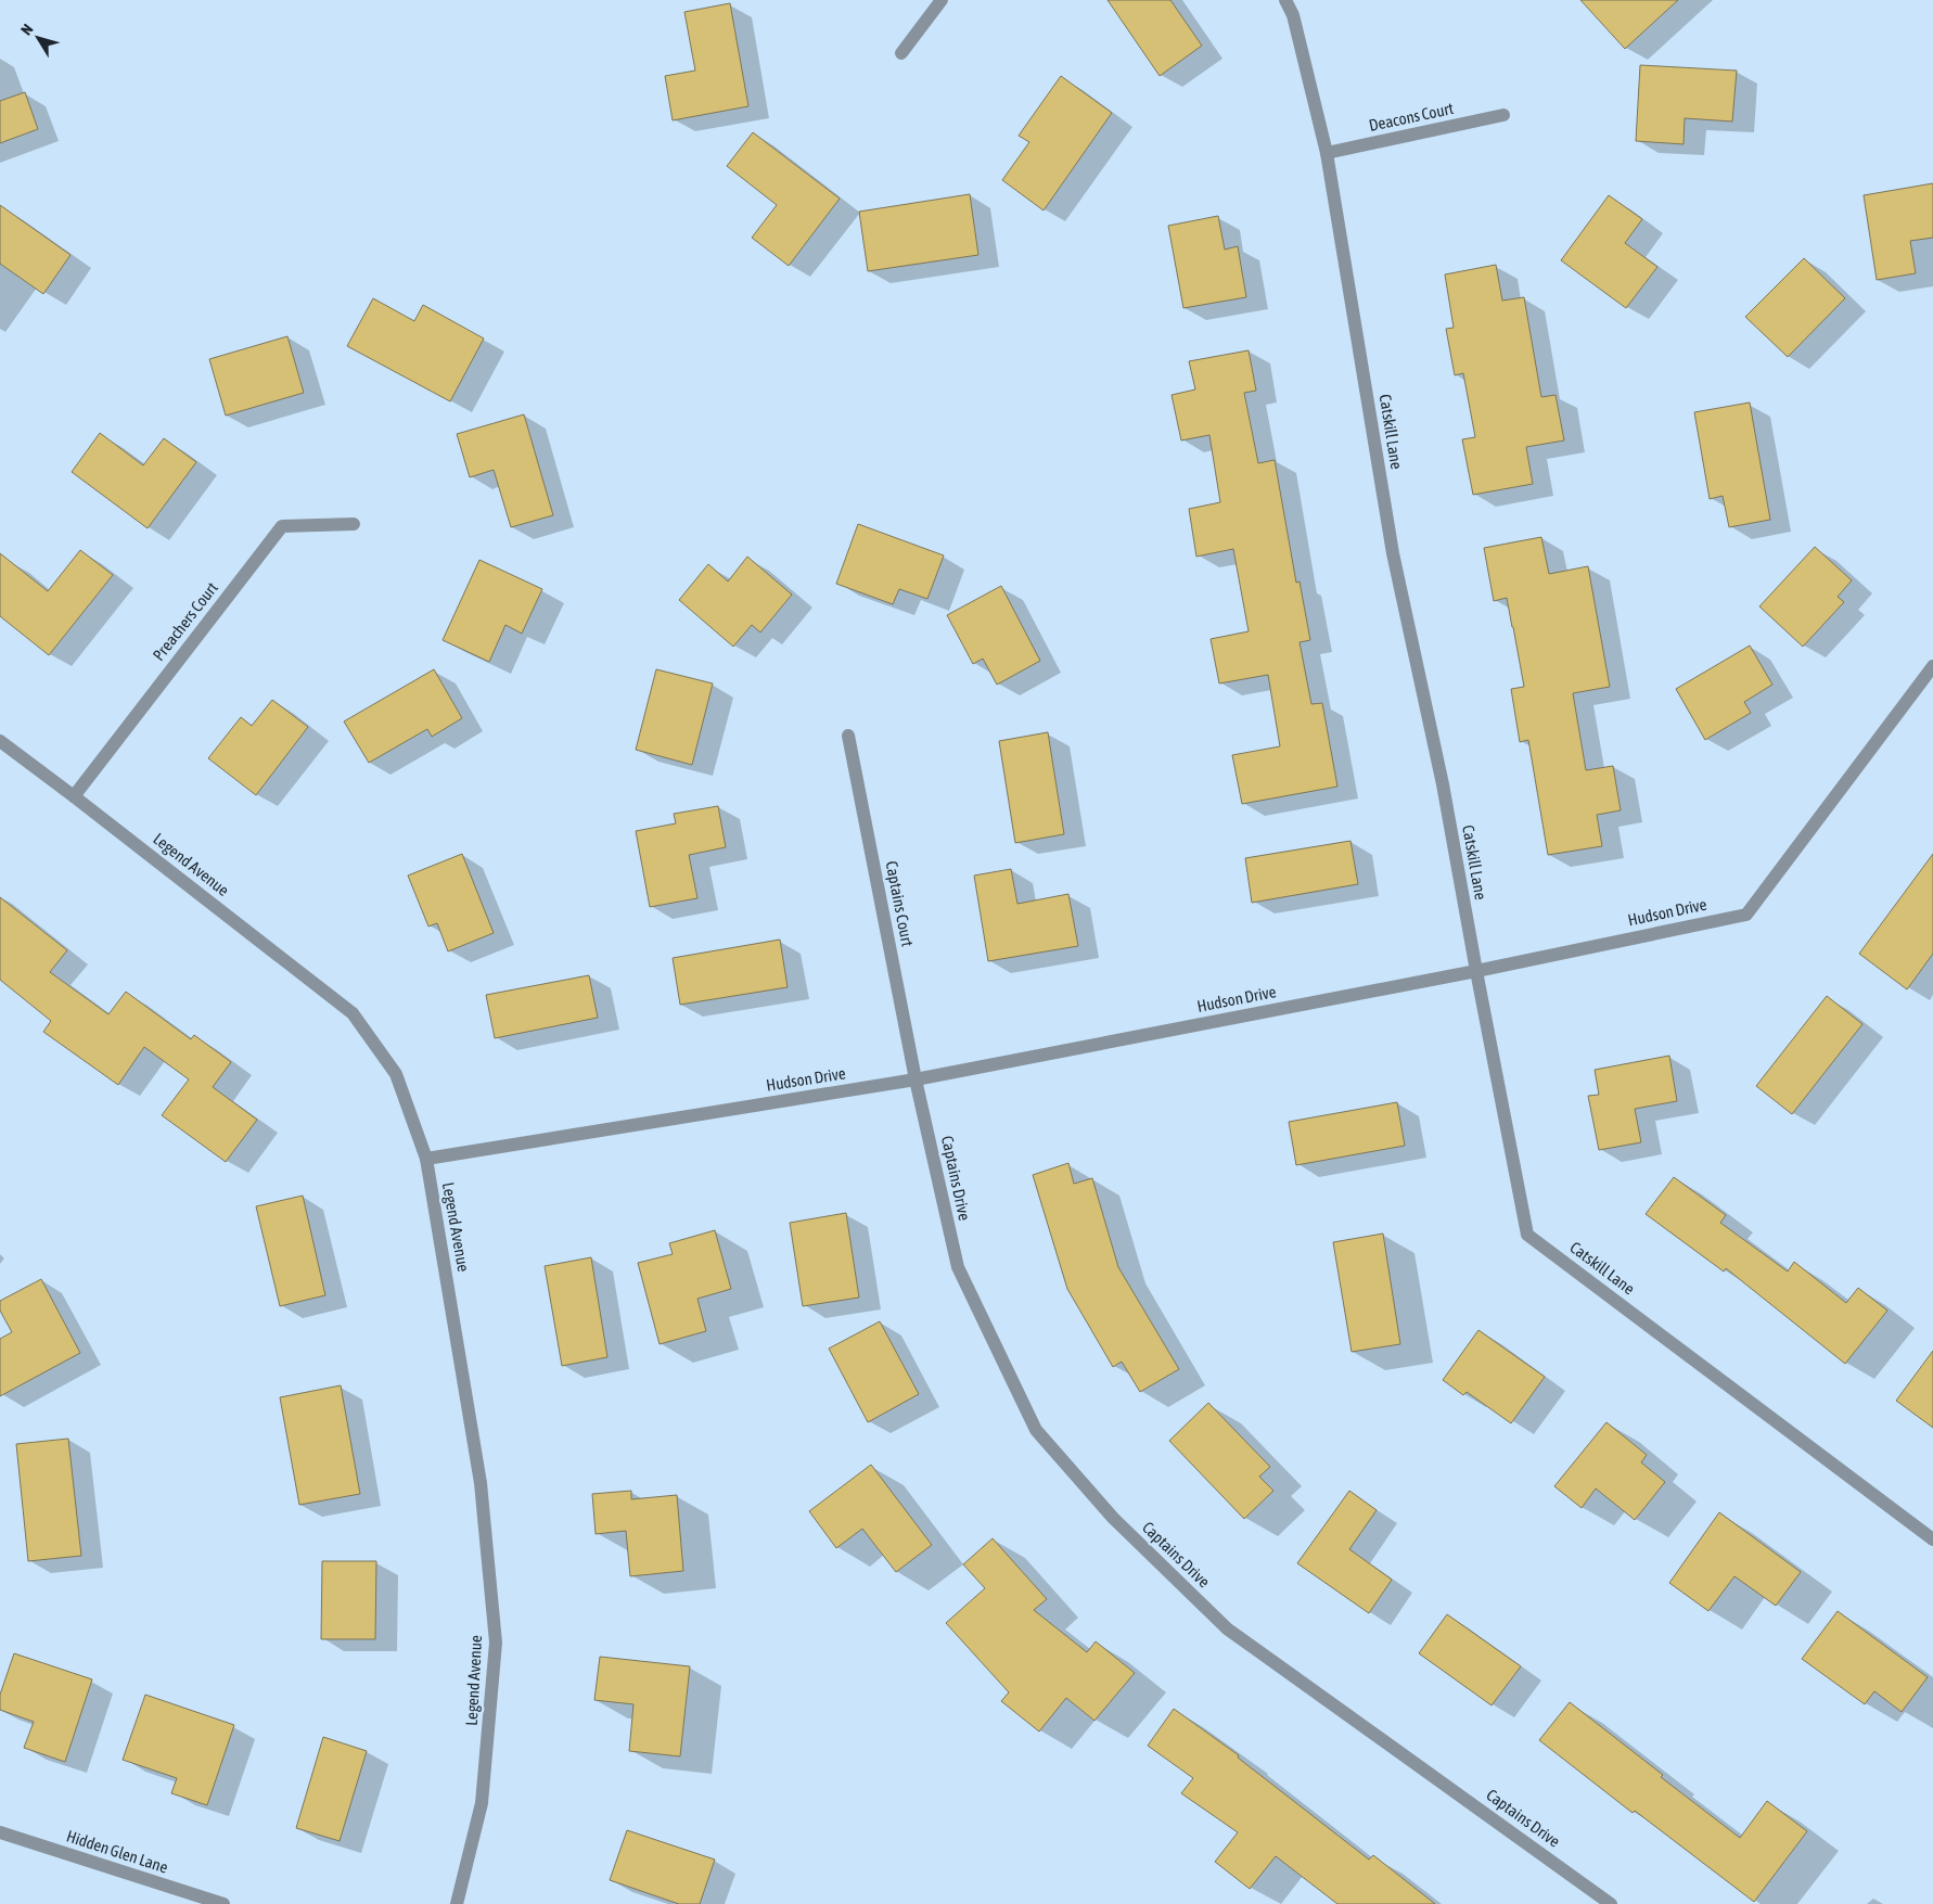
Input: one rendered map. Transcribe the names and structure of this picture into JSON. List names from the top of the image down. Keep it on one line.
{"streets":{"street":["Deacons Court","Catskill Lane","Preachers Court","Legend Avenue","Captains Court","Hudson Drive","Captains Drive","Hidden Glen Lane"]},"crossings":[["Deacons Court","Catskill Lane"],["Catskill Lane","Hudson Drive"],["Preachers Court","Legend Avenue"],["Legend Avenue","Hudson Drive"],["Captains Court","Hudson Drive"],["Captains Court","Captains Drive"],["Hudson Drive","Captains Drive"]],"north":"top left"}
